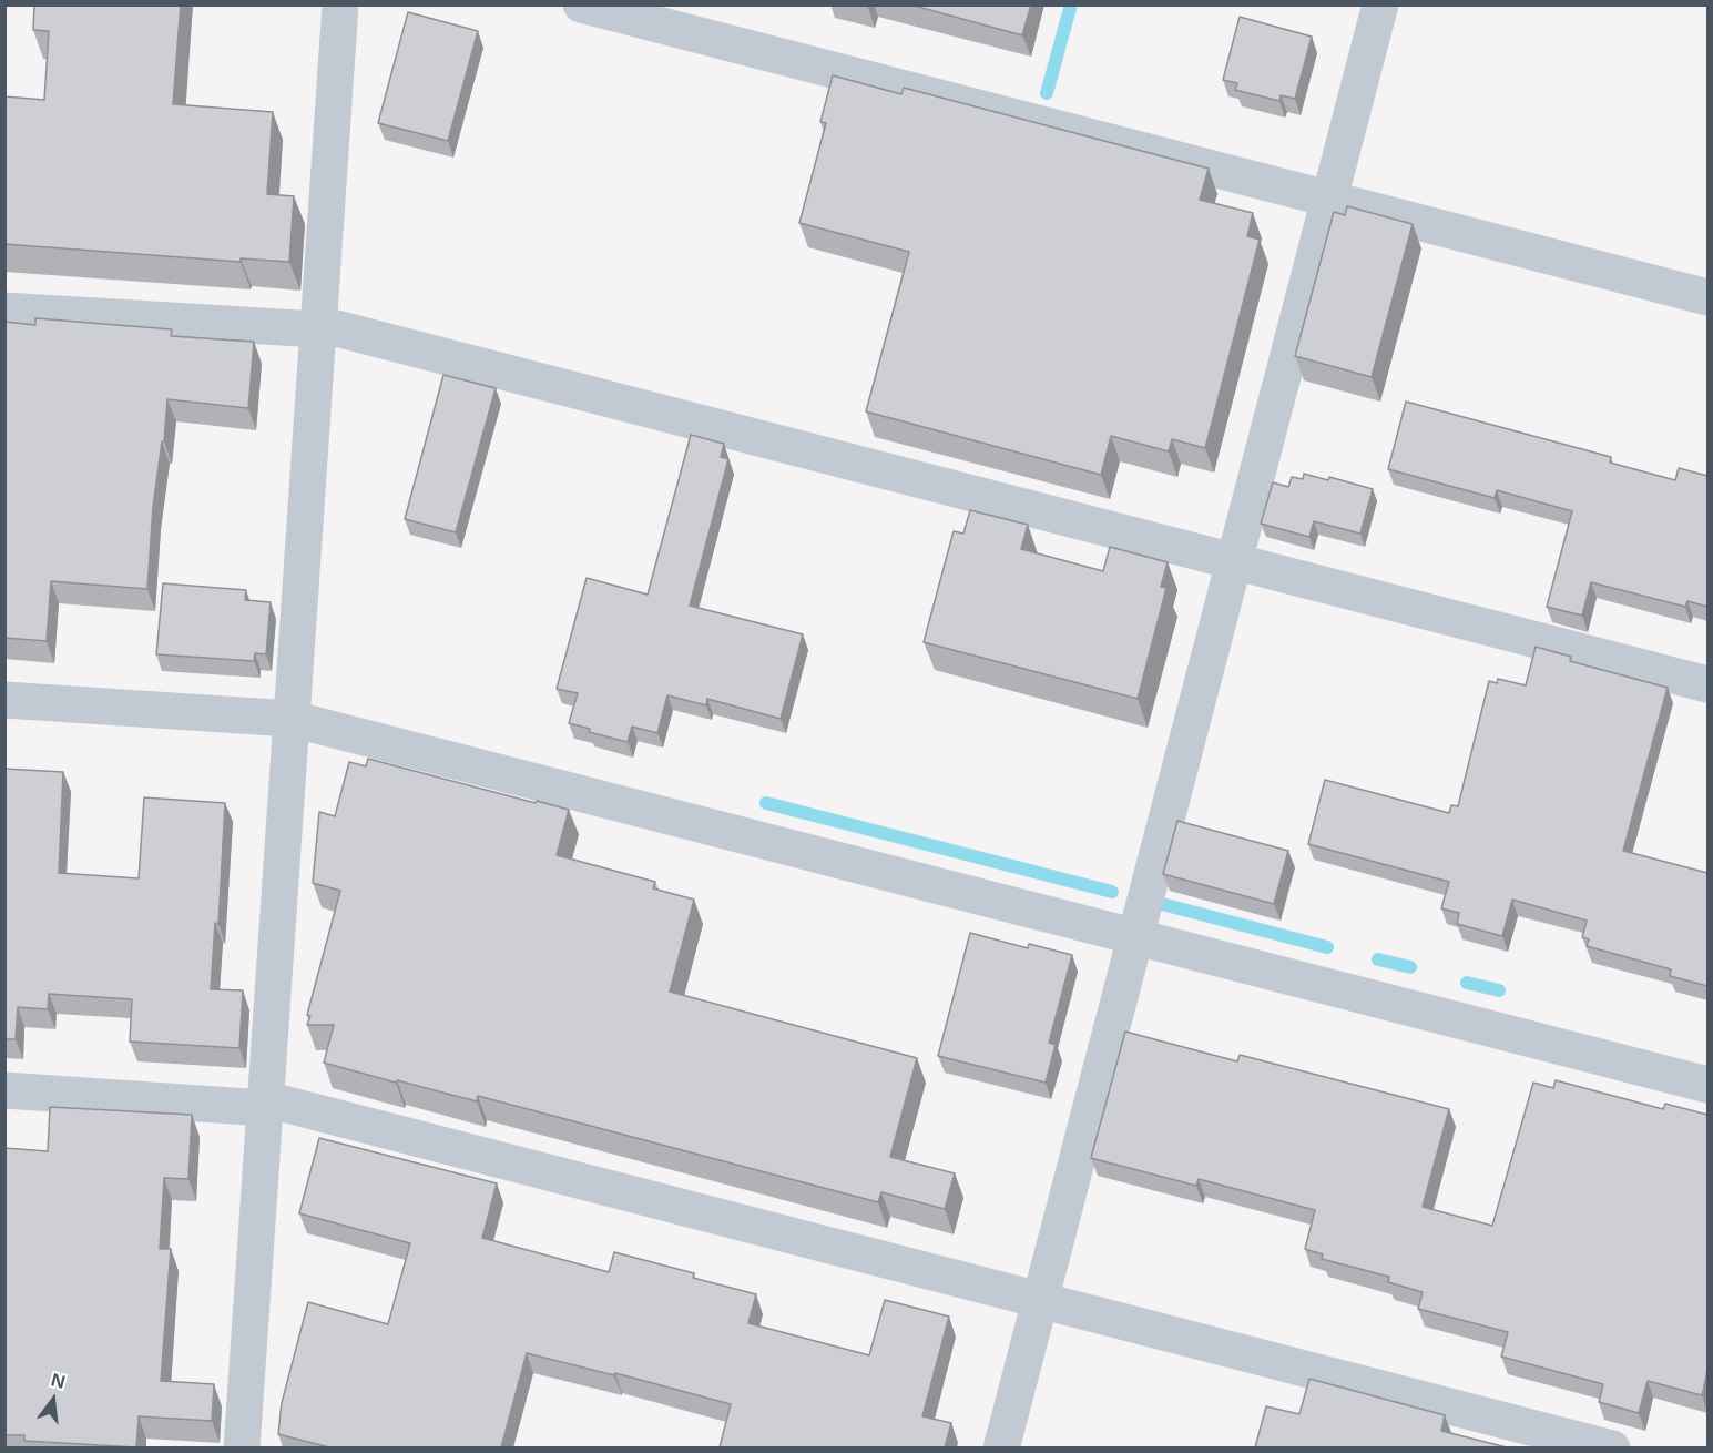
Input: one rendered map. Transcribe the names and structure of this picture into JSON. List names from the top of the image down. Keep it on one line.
{"north":"top"}
